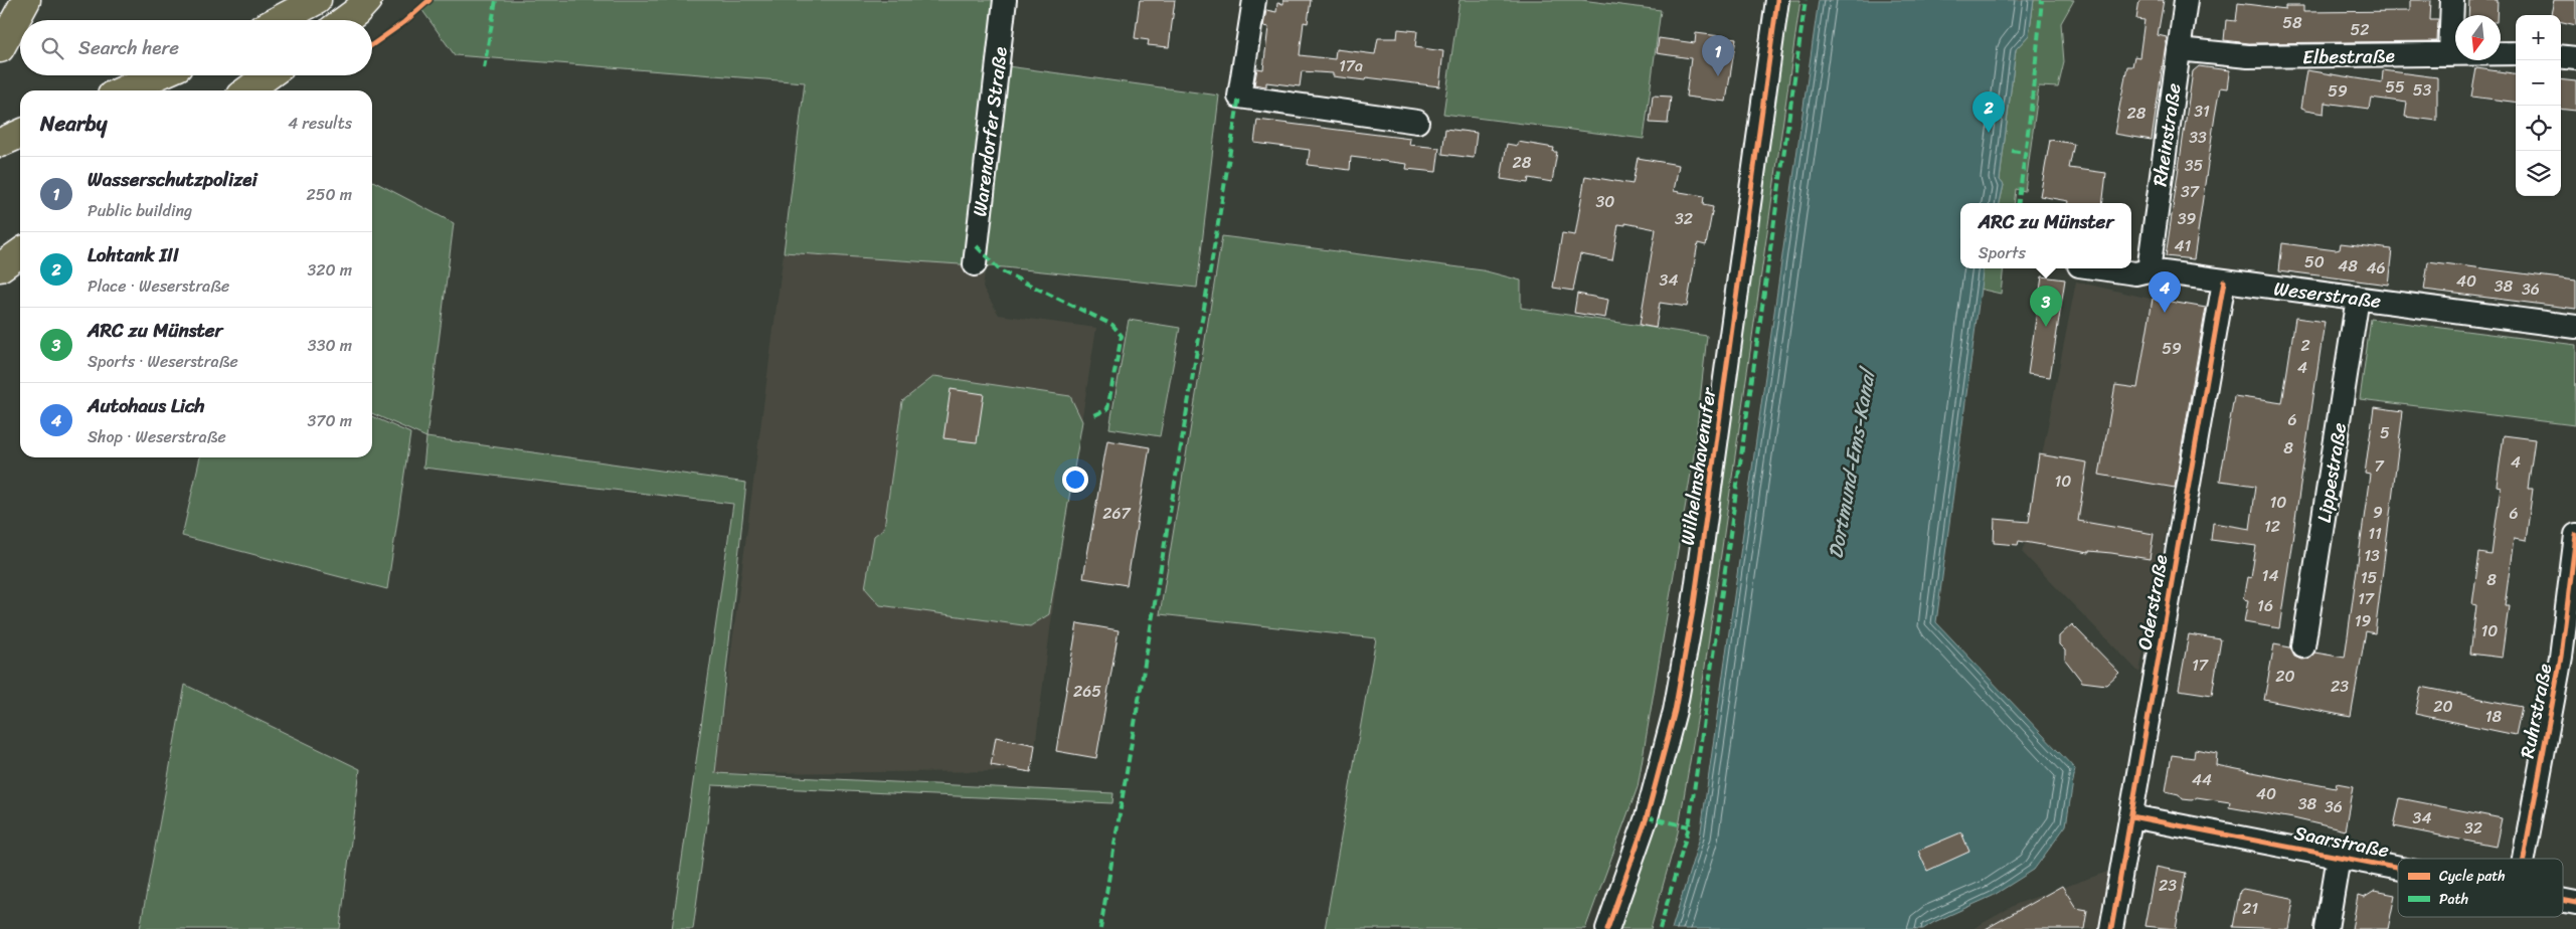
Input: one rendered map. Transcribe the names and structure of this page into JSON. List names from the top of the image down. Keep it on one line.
{"streets":{"street":["Elbestraße","Warendorfer Straße","Rheinstraße","Weserstraße","Wilhelmshavenufer","Lippestraße","Oderstraße","Ruhrstraße","Saarstraße"]},"crossings":[["Elbestraße","Rheinstraße"],["Rheinstraße","Weserstraße"],["Weserstraße","Lippestraße"],["Weserstraße","Oderstraße"],["Oderstraße","Saarstraße"]],"water":["Dortmund-Ems-Kanal"],"house_numbers":["58","52","17a","55","53","59","31","28","33","28","35","37","30","32","39","41","50","48","46","34","40","38","36","2","59","4","6","5","8","4","7","10","10","9","267","6","12","11","13","14","15","8","17","16","19","10","17","20","23","265","20","18","44","40","38","36","34","32","23","21"],"legend":["Cycle path","Path"],"north":"bottom","page":{"map_buttons":["+","−"],"search":"Search here","pins":["1","2","4","3"],"heading":["Nearby","4 results"],"list":[{"mark":"1","name":"Wasserschutzpolizei","note":"Public building","value":"250 m"},{"mark":"2","name":"Lohtank III","note":"Place · Weserstraße","value":"320 m"},{"mark":"3","name":"ARC zu Münster","note":"Sports · Weserstraße","value":"330 m"},{"mark":"4","name":"Autohaus Lich","note":"Shop · Weserstraße","value":"370 m"}],"popup":["ARC zu Münster","Sports"]}}
